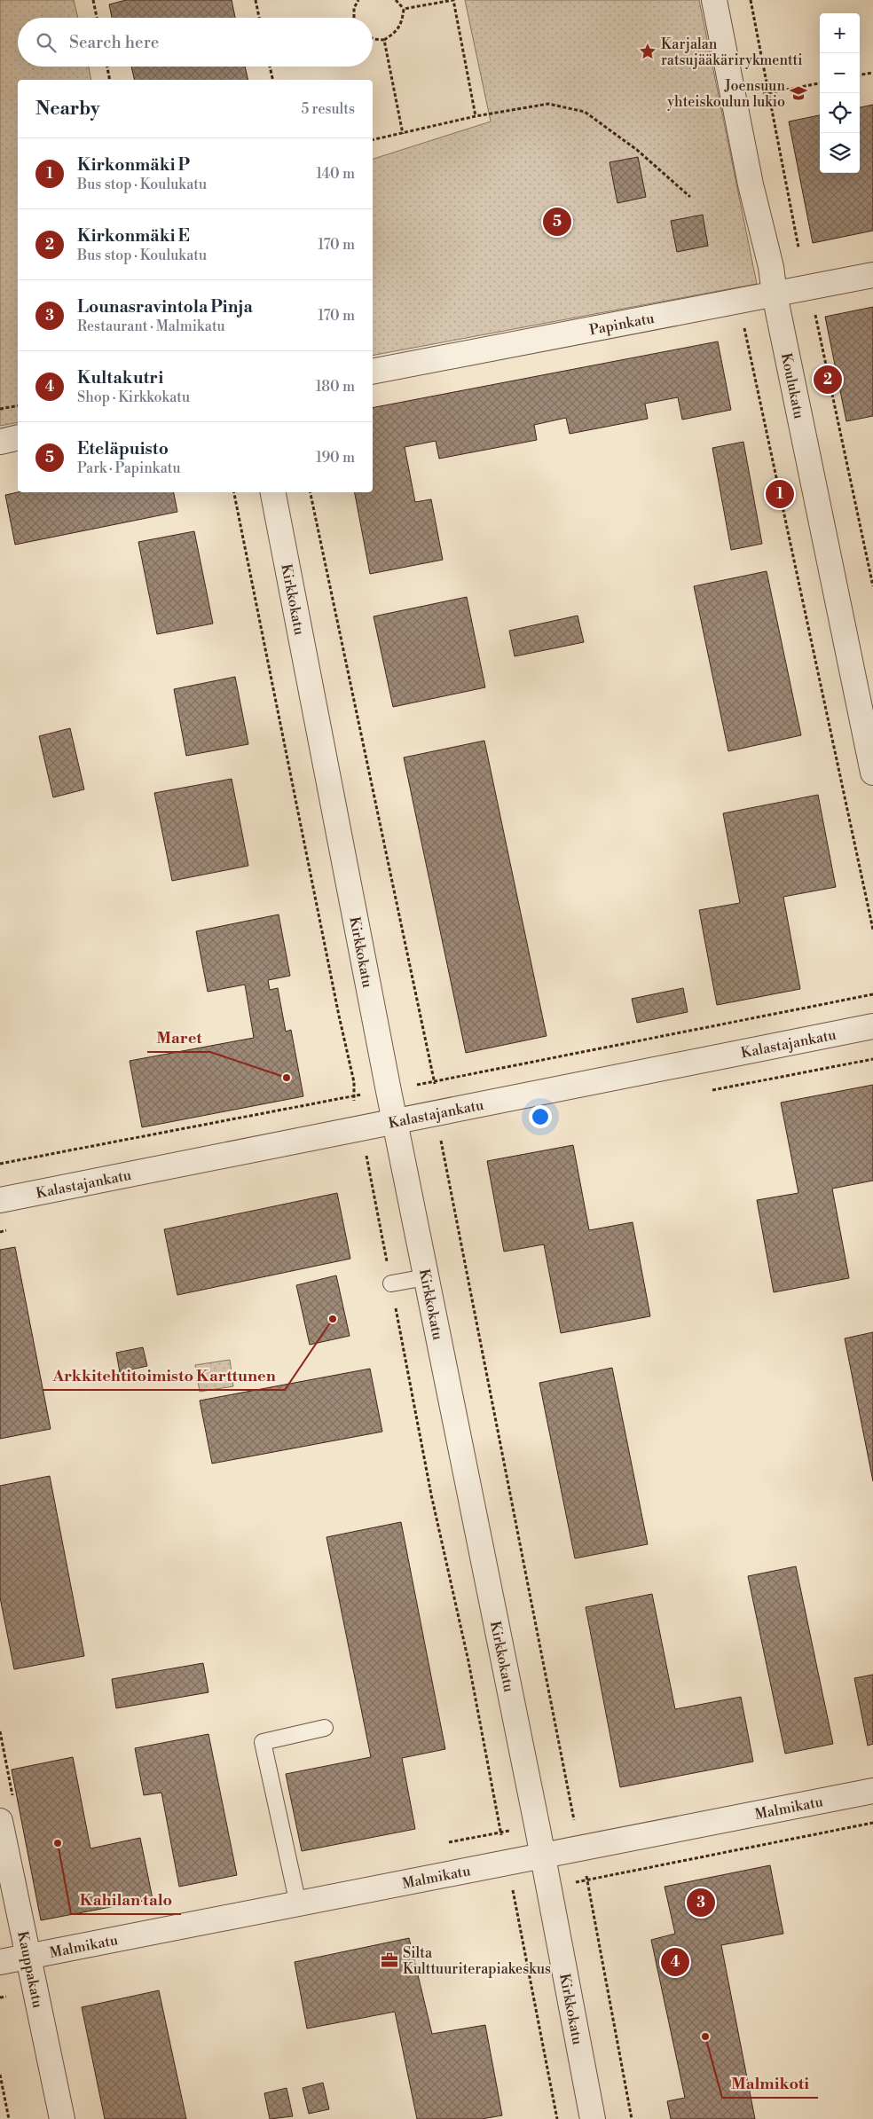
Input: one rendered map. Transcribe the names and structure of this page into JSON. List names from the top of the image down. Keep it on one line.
{"streets":{"street":["Papinkatu","Koulukatu","Kirkkokatu","Kalastajankatu","Malmikatu","Kauppakatu"]},"crossings":[["Papinkatu","Koulukatu"],["Kirkkokatu","Kalastajankatu"],["Kirkkokatu","Malmikatu"],["Malmikatu","Kauppakatu"]],"places":{"place":["Karjalan ratsujääkärirykmentti"],"school or university":["Joensuun yhteiskoulun lukio"],"other":["Maret","Arkkitehtitoimisto Karttunen","Kahilan talo","Malmikoti"],"office":["Silta Kulttuuriterapiakeskus"]},"page":{"map_buttons":["+","−"],"search":"Search here","heading":["Nearby","5 results"],"list":[{"mark":"1","name":"Kirkonmäki P","note":"Bus stop · Koulukatu","value":"140 m"},{"mark":"2","name":"Kirkonmäki E","note":"Bus stop · Koulukatu","value":"170 m"},{"mark":"3","name":"Lounasravintola Pinja","note":"Restaurant · Malmikatu","value":"170 m"},{"mark":"4","name":"Kultakutri","note":"Shop · Kirkkokatu","value":"180 m"},{"mark":"5","name":"Eteläpuisto","note":"Park · Papinkatu","value":"190 m"}],"pins":["5","2","1","3","4"]}}
